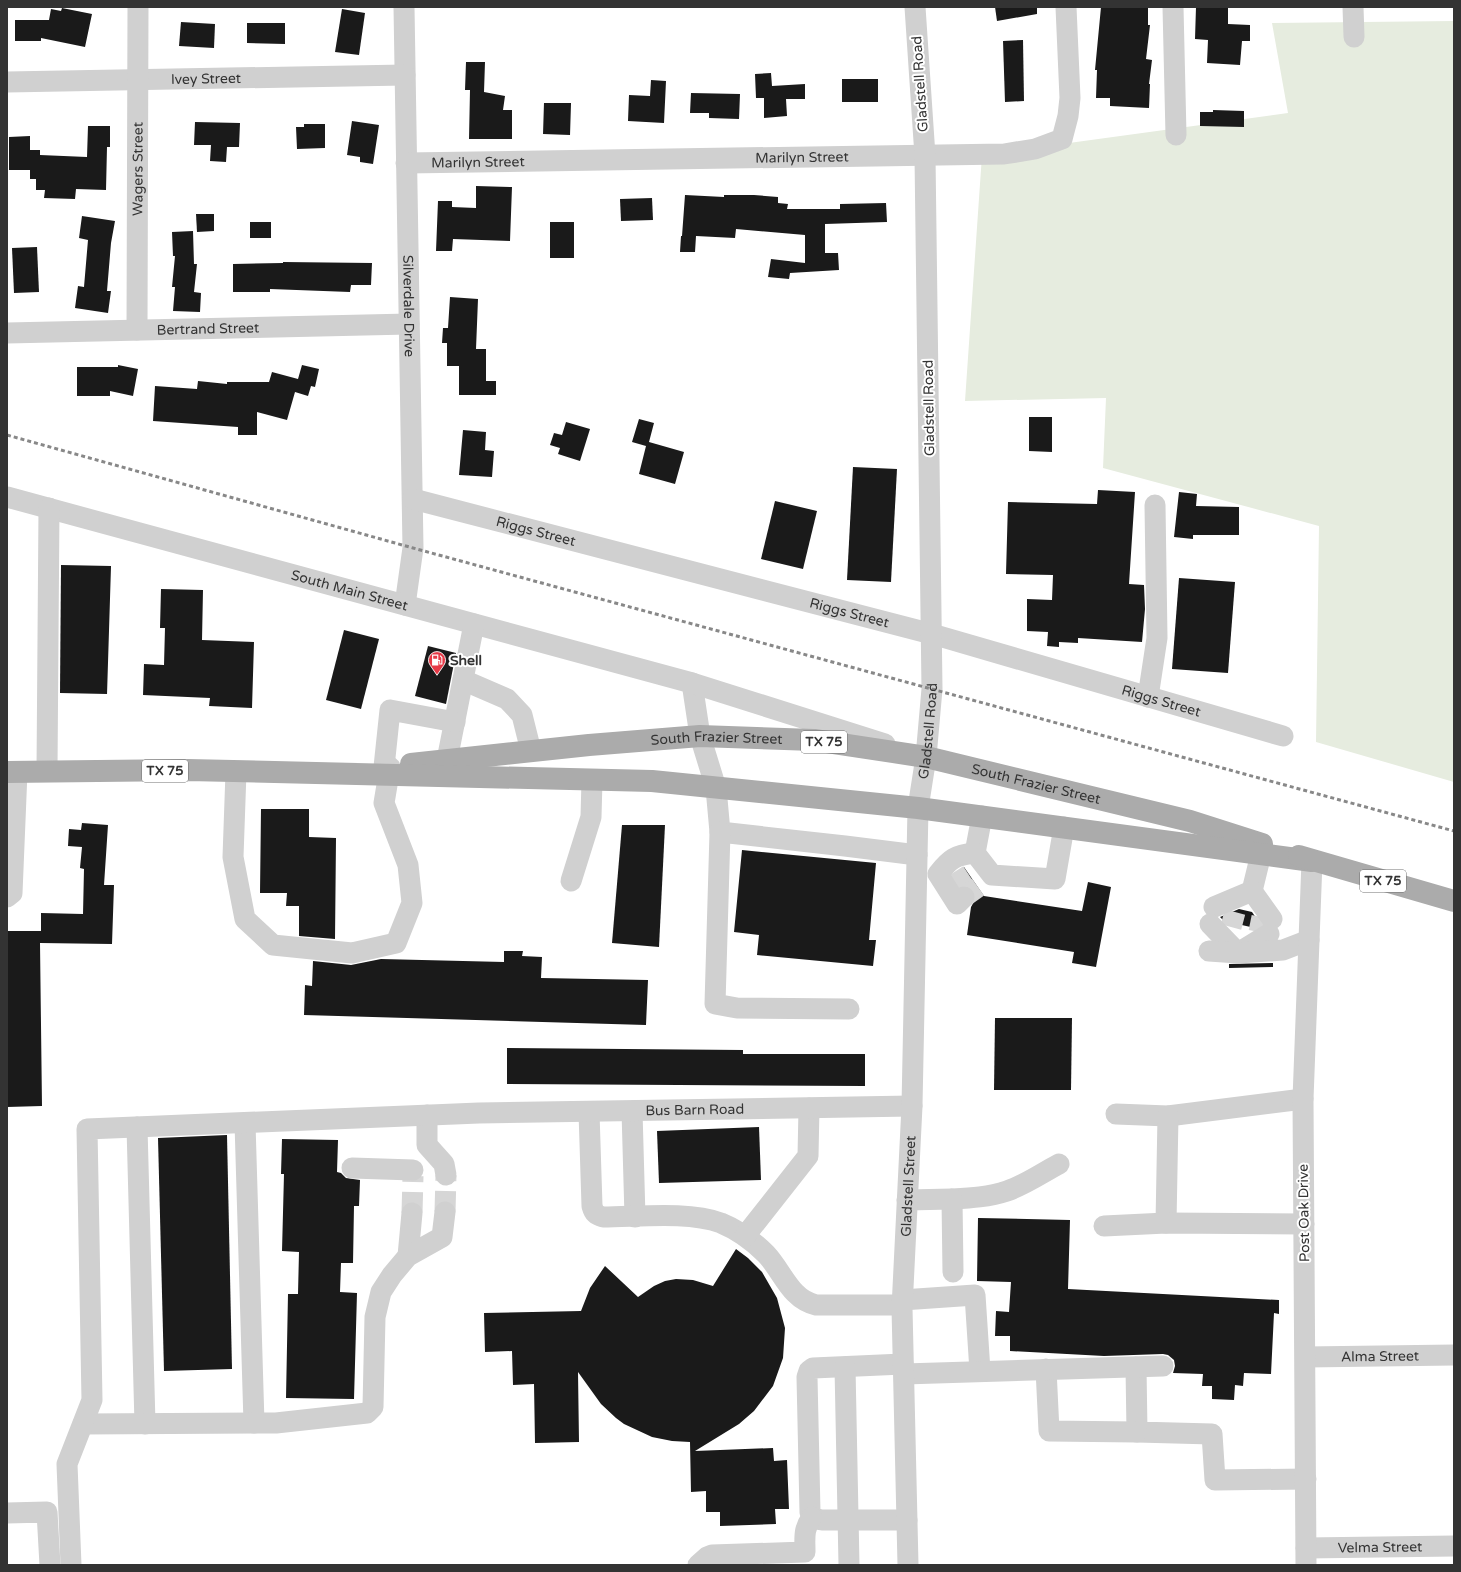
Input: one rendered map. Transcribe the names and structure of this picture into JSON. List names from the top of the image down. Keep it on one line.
{"streets":{"main road":["South Frazier Street","TX 75"],"street":["Ivey Street","Gladstell Road","Marilyn Street","Wagers Street","Silverdale Drive","Bertrand Street","Riggs Street","South Main Street","Bus Barn Road","Gladstell Street","Post Oak Drive","Alma Street","Velma Street"]},"crossings":[["Ivey Street","Wagers Street"],["Ivey Street","Silverdale Drive"],["Gladstell Road","Marilyn Street"],["Gladstell Road","Riggs Street"],["Gladstell Road","South Main Street"],["Gladstell Road","South Frazier Street"],["Gladstell Road","Gladstell Street"],["Marilyn Street","Silverdale Drive"],["Wagers Street","Bertrand Street"],["Silverdale Drive","Bertrand Street"],["Silverdale Drive","Riggs Street"],["Silverdale Drive","South Main Street"],["South Main Street","South Frazier Street"],["South Frazier Street","Gladstell Street"],["South Frazier Street","Post Oak Drive"],["Bus Barn Road","Gladstell Street"],["Post Oak Drive","Alma Street"],["Post Oak Drive","Velma Street"]],"places":{"fuel station":["Shell"]}}
